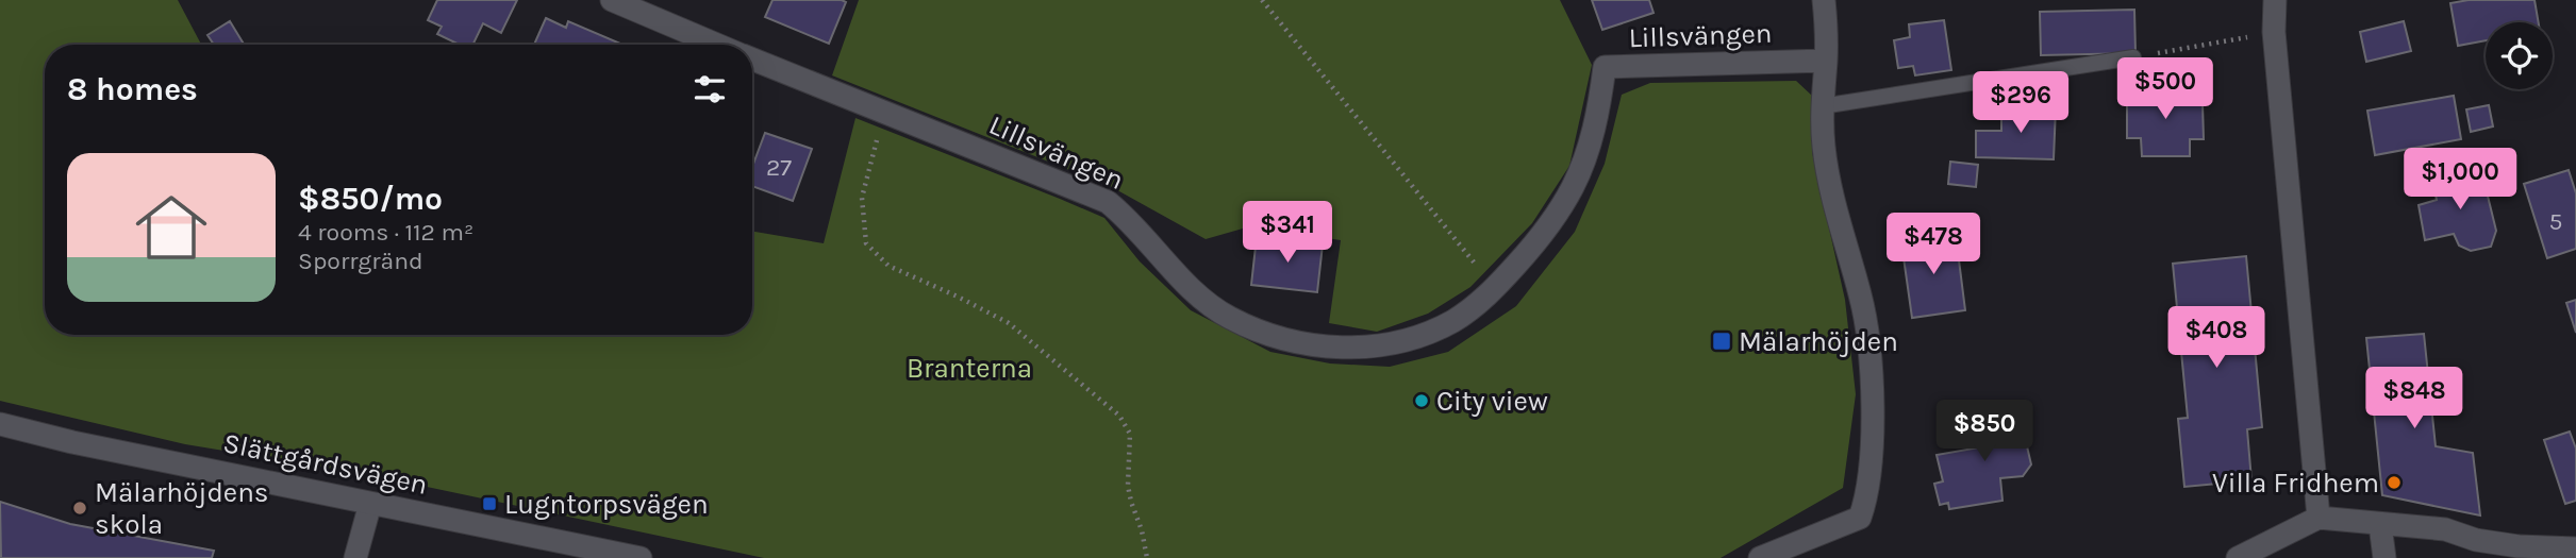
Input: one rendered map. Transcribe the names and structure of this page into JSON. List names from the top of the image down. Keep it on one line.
{"streets":{"street":["Lillsvängen","Slättgårdsvägen"]},"parks":["Branterna"],"places":{"transit":["Mälarhöjden","Lugntorpsvägen"],"other":["City view","Villa Fridhem","Mälarhöjdens skola"]},"house_numbers":["27","5"],"page":{"heading":"8 homes","price":["$500","$296","$1,000","$341","$478","$408","$848","$850"],"list":[{"name":"$850/mo","note":"4 rooms · 112 m² · Sporrgränd"}]}}
